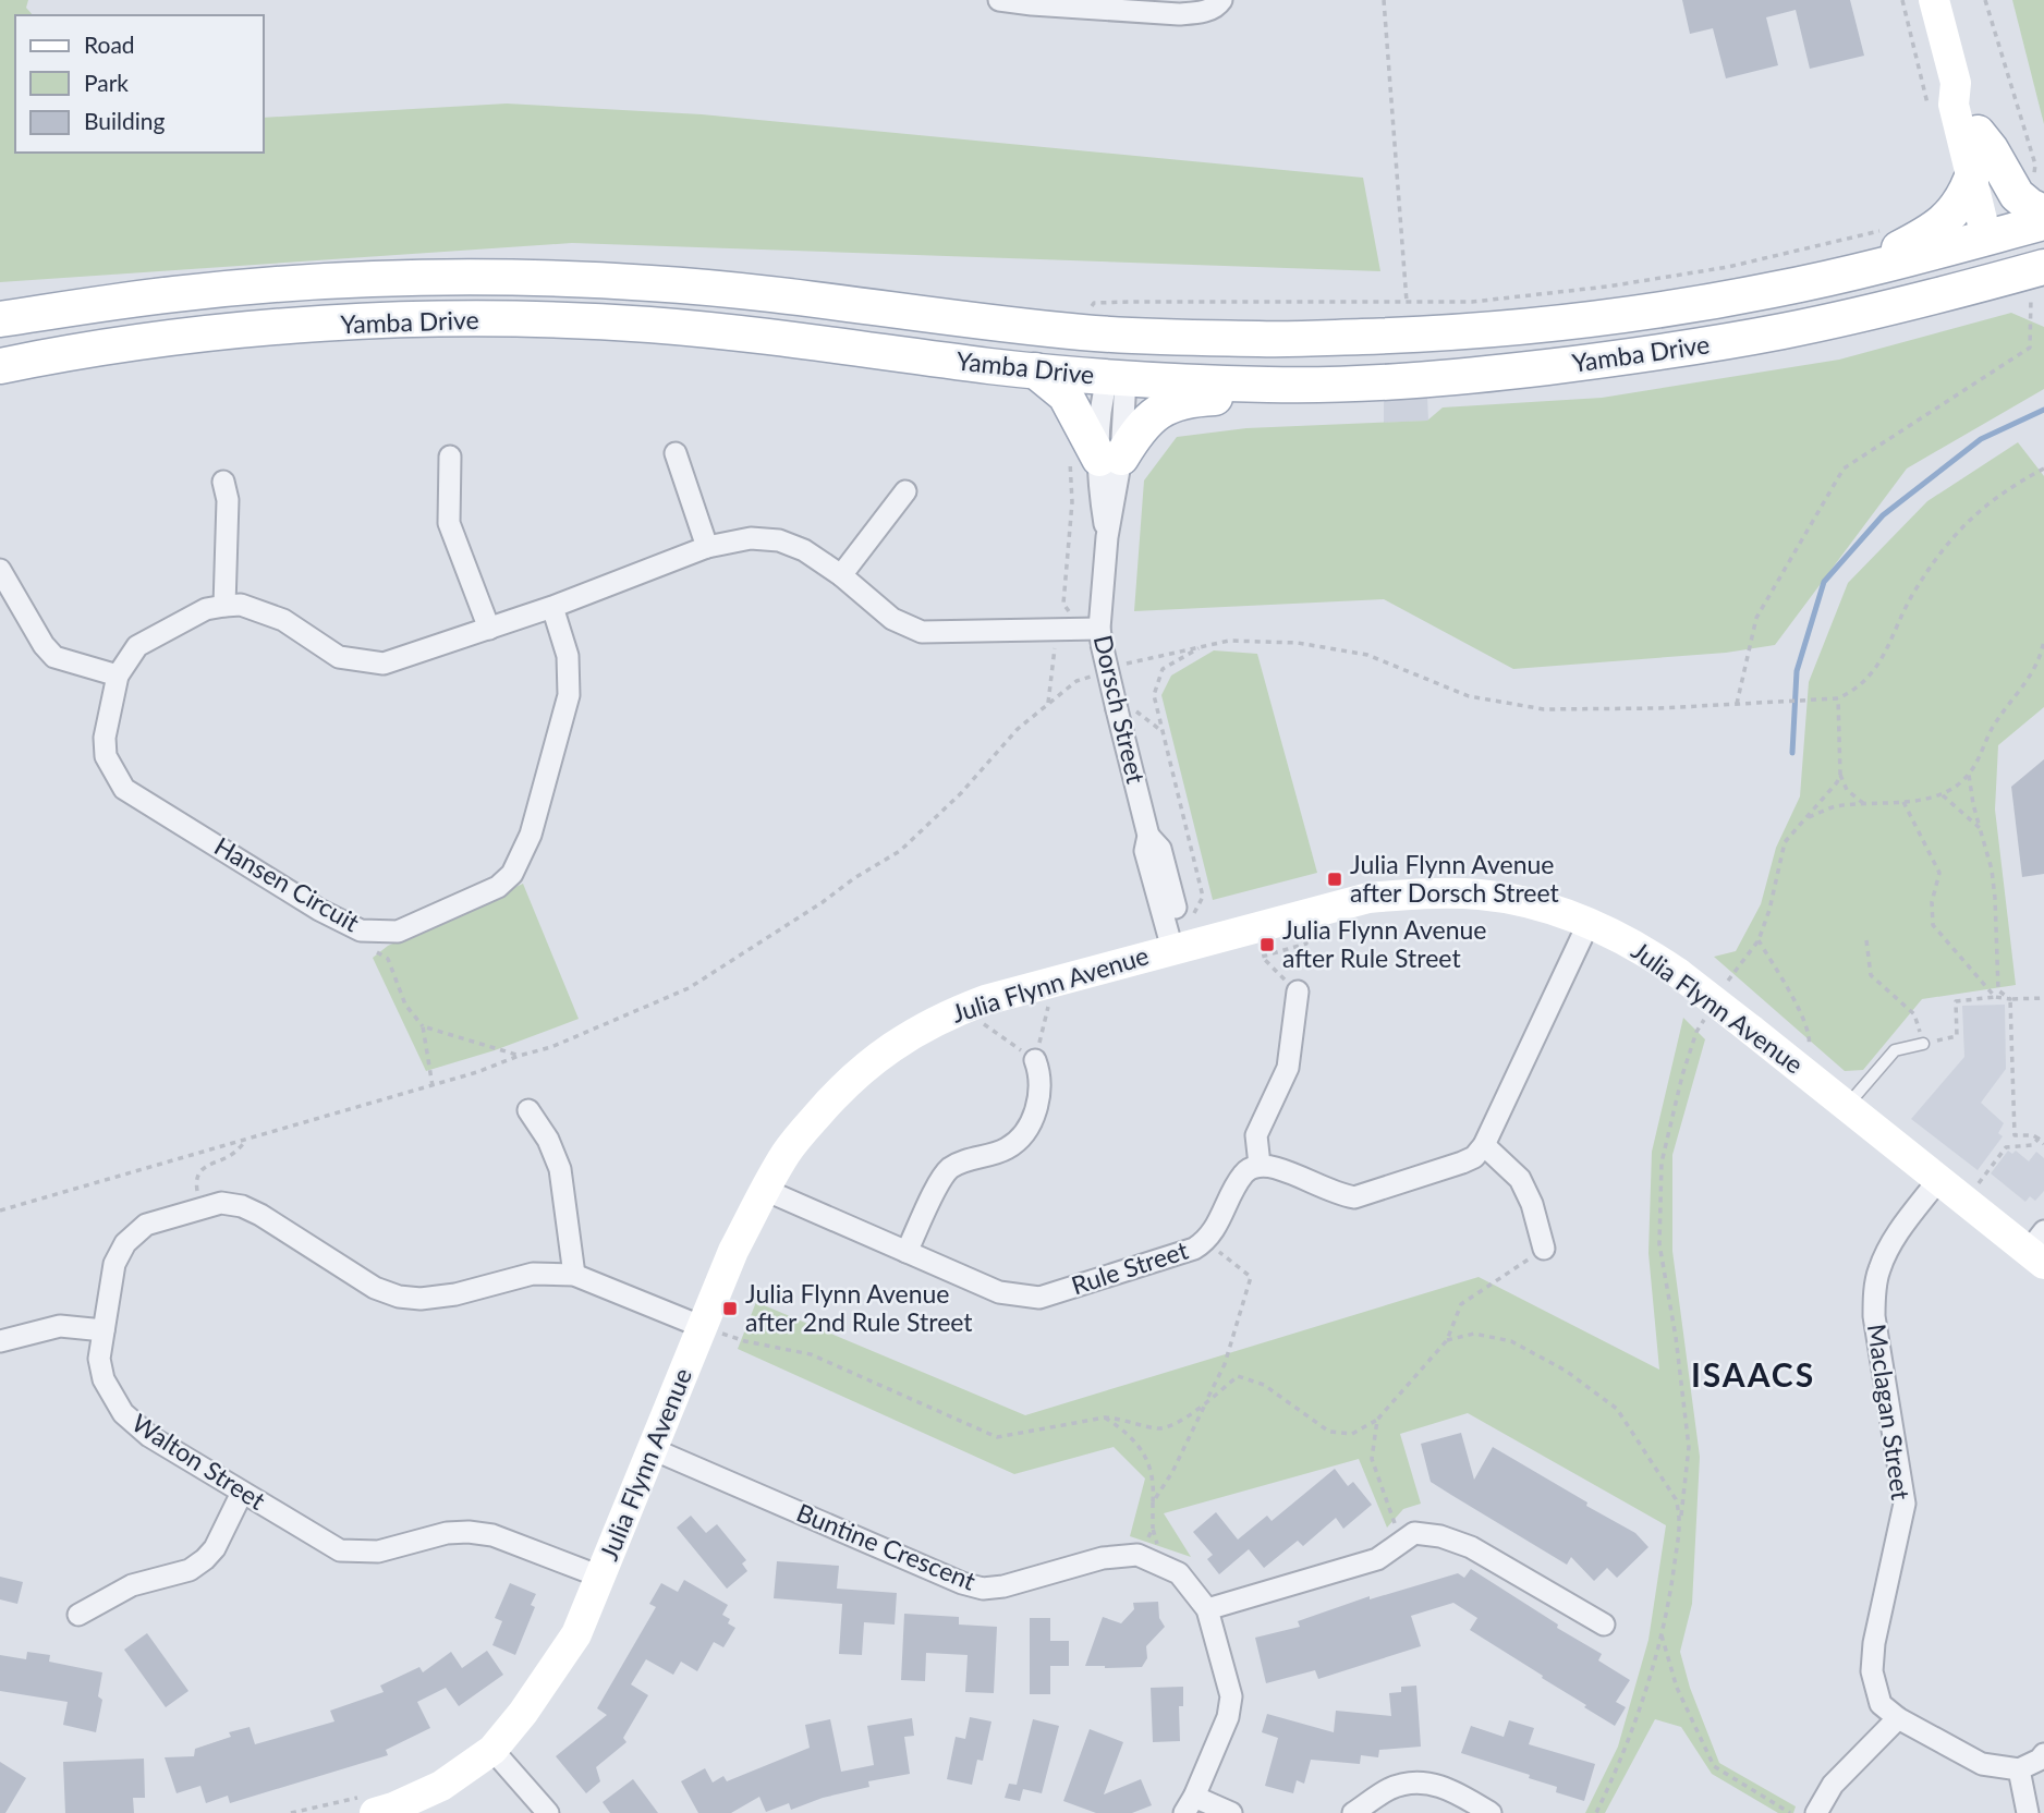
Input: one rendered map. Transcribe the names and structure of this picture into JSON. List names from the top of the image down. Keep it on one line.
{"streets":{"main road":["Yamba Drive"],"street":["Dorsch Street","Hansen Circuit","Julia Flynn Avenue","Rule Street","Maclagan Street","Walton Street","Buntine Crescent"]},"crossings":[["Yamba Drive","Dorsch Street"],["Dorsch Street","Hansen Circuit"],["Dorsch Street","Julia Flynn Avenue"],["Julia Flynn Avenue","Rule Street"],["Julia Flynn Avenue","Maclagan Street"],["Julia Flynn Avenue","Walton Street"],["Julia Flynn Avenue","Buntine Crescent"]],"districts":["ISAACS"],"places":{"transit":["Julia Flynn Avenue after Dorsch Street","Julia Flynn Avenue after Rule Street","Julia Flynn Avenue after 2nd Rule Street"]},"legend":["Road","Park","Building"]}
